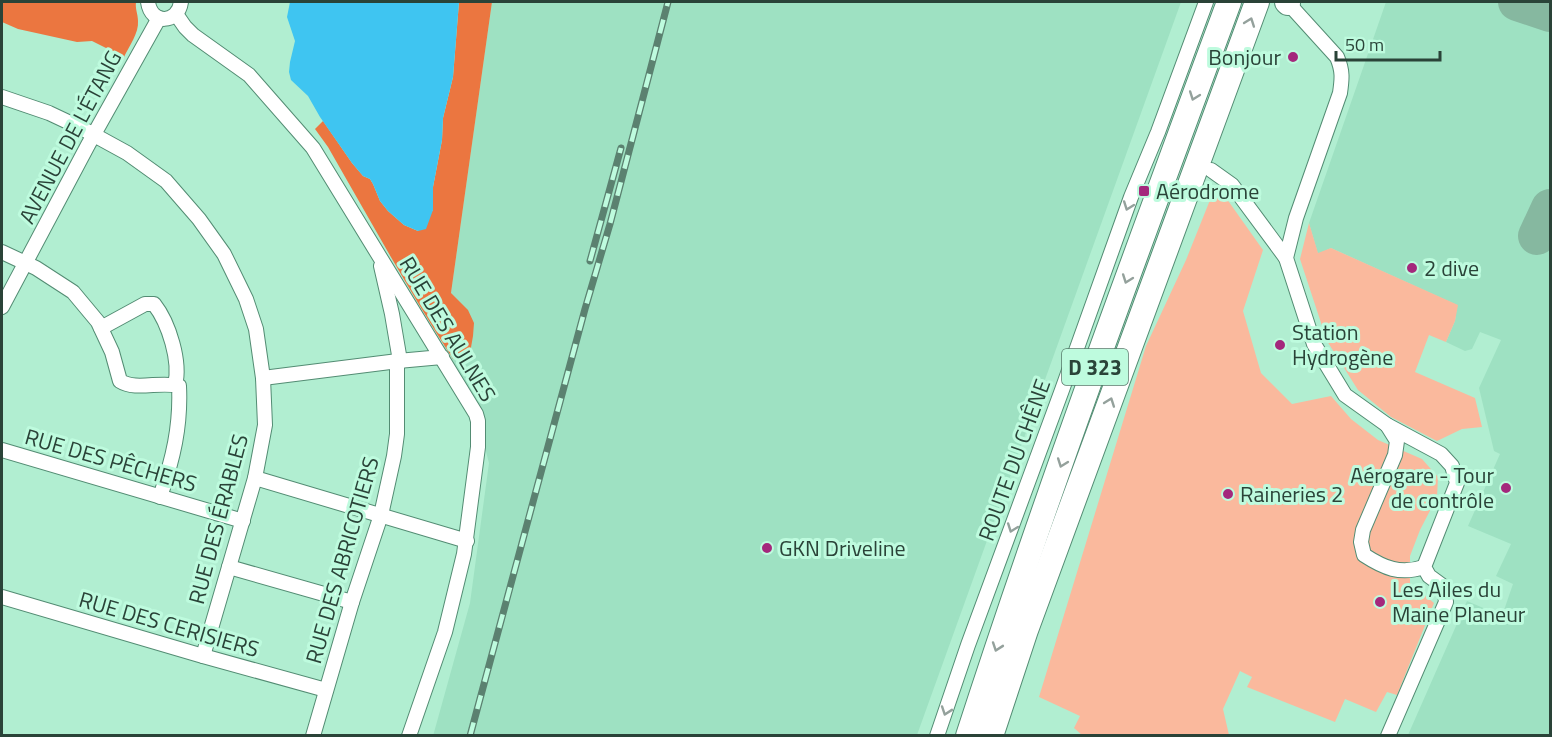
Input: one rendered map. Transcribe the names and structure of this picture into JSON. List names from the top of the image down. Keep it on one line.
{"streets":{"highway":["D 323"],"street":["AVENUE DE L'ÉTANG","RUE DES AULNES","RUE DES PÊCHERS","ROUTE DU CHÊNE","RUE DES ÉRABLES","RUE DES ABRICOTIERS","RUE DES CERISIERS"]},"crossings":[["AVENUE DE L'ÉTANG","RUE DES ÉRABLES"],["RUE DES AULNES","RUE DES ABRICOTIERS"],["RUE DES PÊCHERS","RUE DES ÉRABLES"],["RUE DES ÉRABLES","RUE DES CERISIERS"],["RUE DES ABRICOTIERS","RUE DES CERISIERS"]],"one_way":["ROUTE DU CHÊNE"],"places":{"other":["Bonjour","2 dive","Station Hydrogène","Aérogare - Tour de contrôle","Raineries 2","GKN Driveline","Les Ailes du Maine Planeur"],"transit":["Aérodrome"]},"scale_bar":"50 m"}
